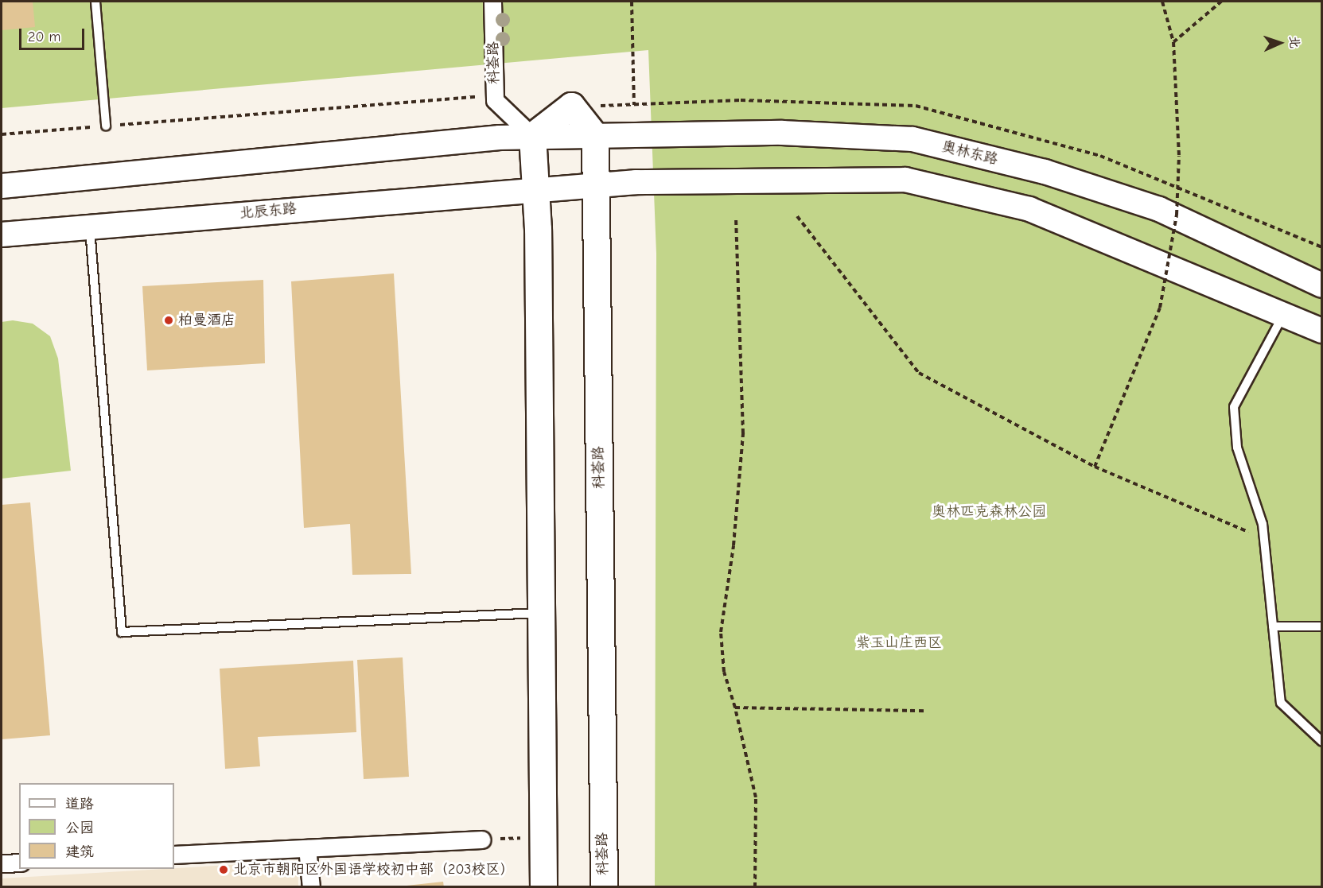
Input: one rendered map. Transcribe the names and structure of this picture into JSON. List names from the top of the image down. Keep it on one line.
{"streets":{"main road":["科荟路","奥林东路","北辰东路"]},"crossings":[["科荟路","奥林东路"],["科荟路","北辰东路"]],"parks":["奥林匹克森林公园","紫玉山庄西区"],"places":["柏曼酒店","北京市朝阳区外国语学校初中部（203校区）"],"legend":["道路","公园","建筑"],"scale_bar":"20 m","north":"right"}
